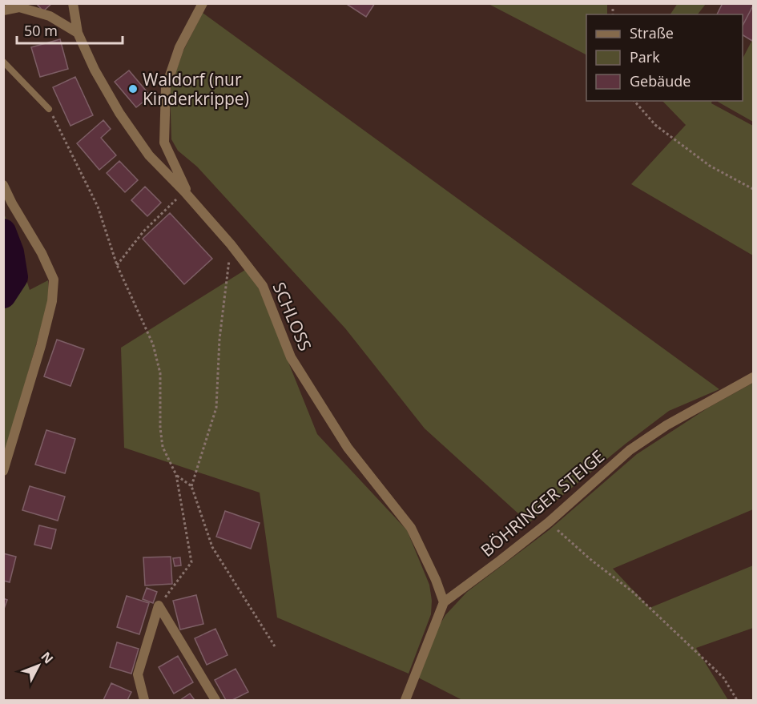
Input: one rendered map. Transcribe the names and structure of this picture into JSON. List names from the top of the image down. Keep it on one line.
{"streets":{"street":["SCHLOSS","BÖHRINGER STEIGE"]},"crossings":[["SCHLOSS","BÖHRINGER STEIGE"]],"places":["Waldorf (nur Kinderkrippe)"],"legend":["Straße","Park","Gebäude"],"scale_bar":"50 m","north":"top right"}
